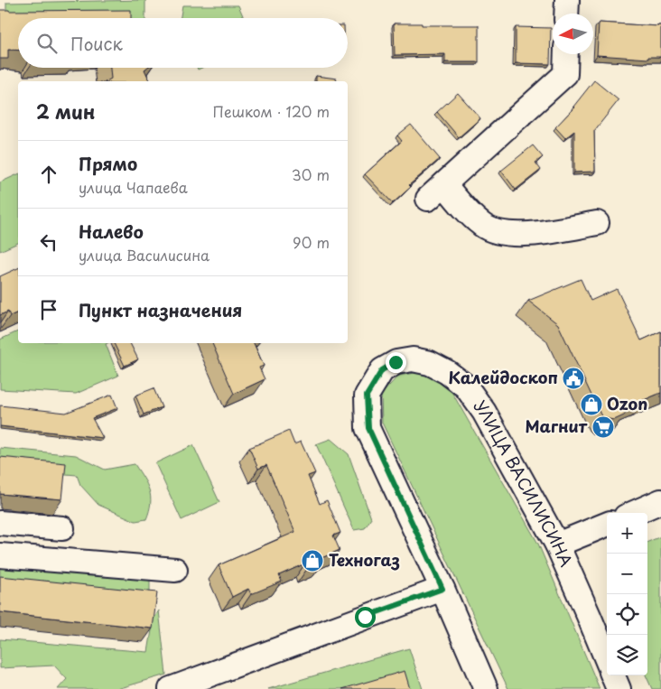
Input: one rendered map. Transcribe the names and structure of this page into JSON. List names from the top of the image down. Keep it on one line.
{"streets":{"street":["УЛИЦА ВАСИЛИСИНА"]},"places":{"public building":["Калейдоскоп"],"shop":["Ozon","Техногаз"],"supermarket":["Магнит"]},"north":"left","page":{"search":"Поиск","heading":["2 мин","Пешком · 120 m"],"list":[["Прямо","улица Чапаева","30 m"],["Налево","улица Василисина","90 m"],"Пункт назначения"],"map_buttons":["+","−"]}}
